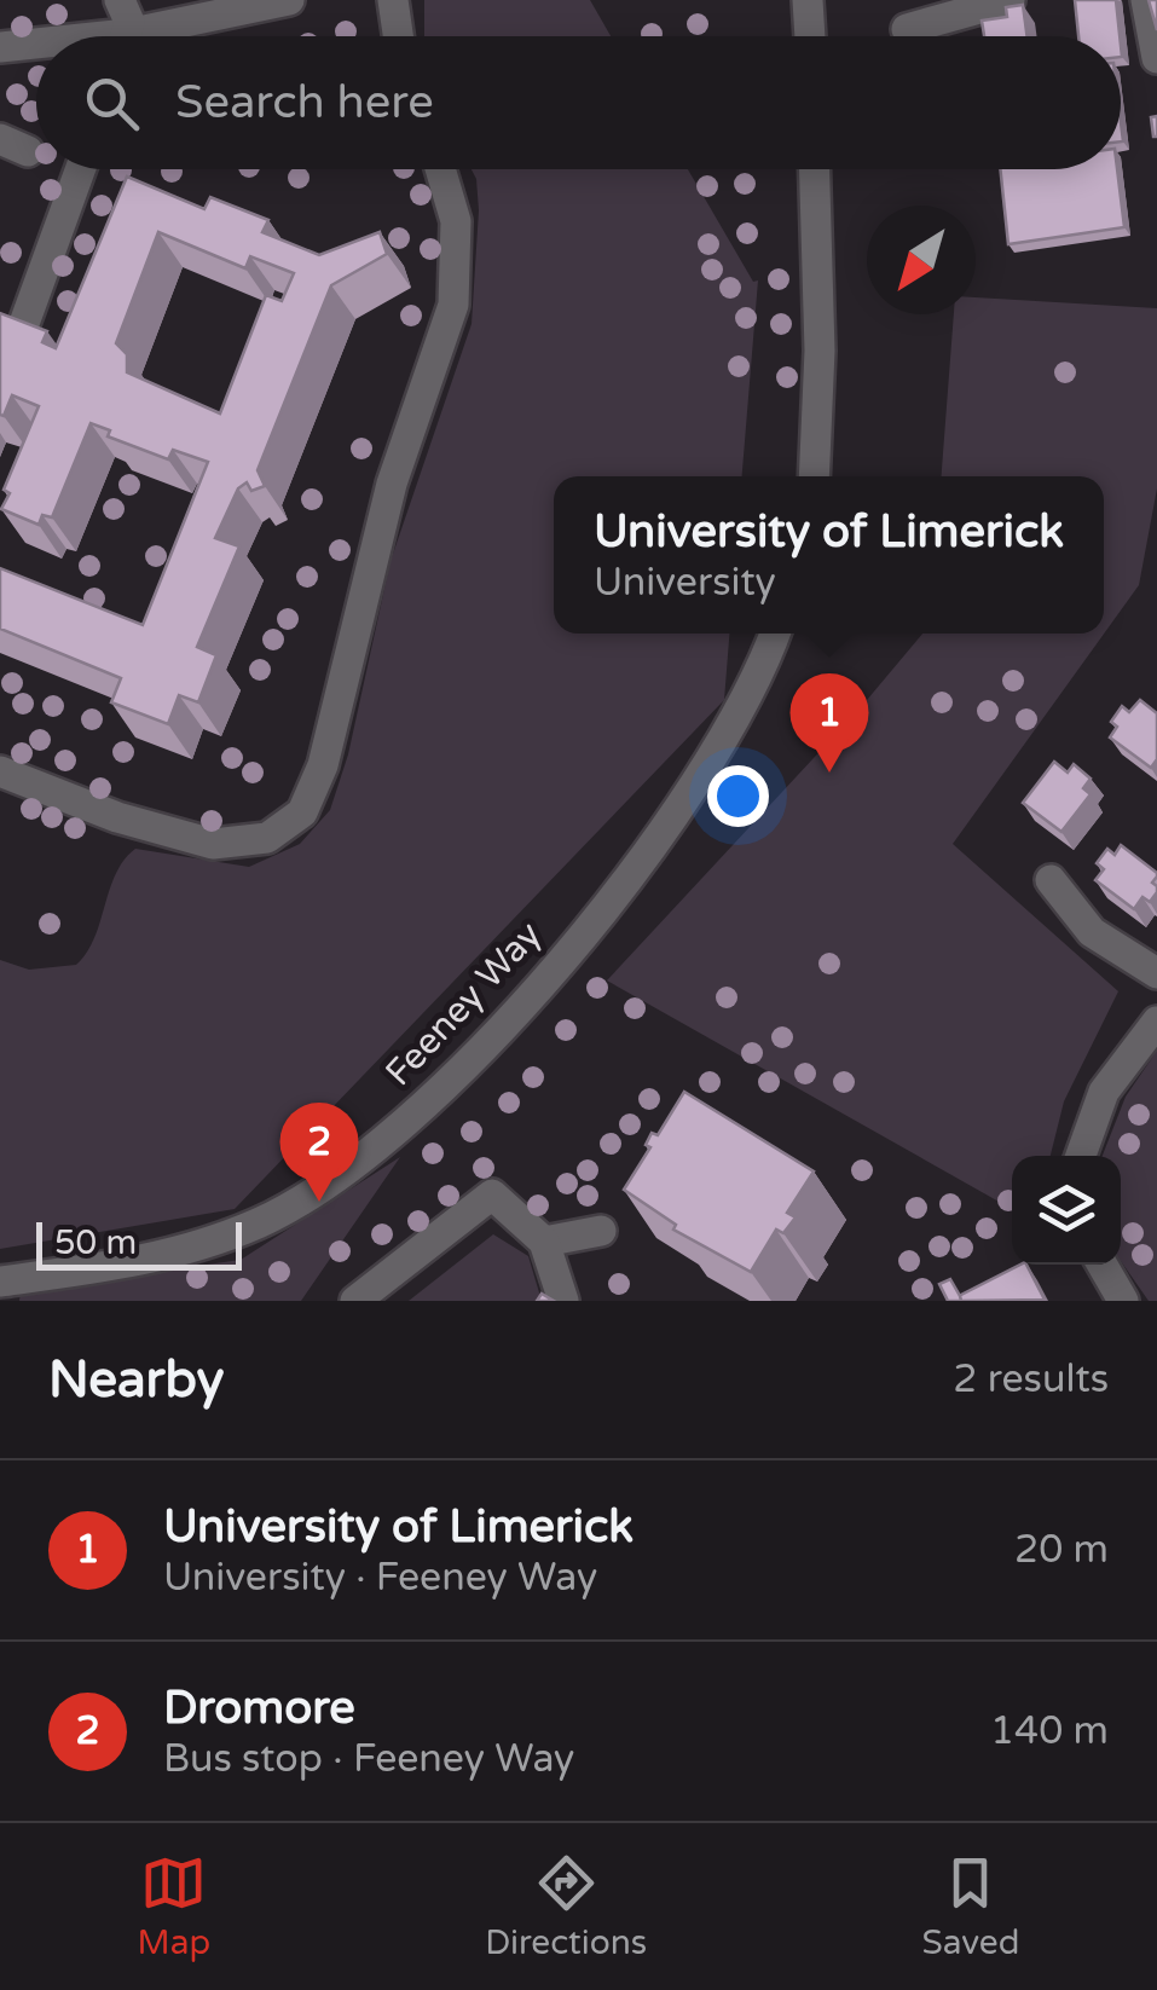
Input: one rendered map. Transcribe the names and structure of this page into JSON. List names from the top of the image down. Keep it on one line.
{"streets":{"street":["Feeney Way"]},"scale_bar":"50 m","north":"bottom left","page":{"search":"Search here","popup":["University of Limerick","University"],"pins":["1","2"],"scale":"50 m","heading":["Nearby","2 results"],"list":[{"mark":"1","name":"University of Limerick","note":"University · Feeney Way","value":"20 m"},{"mark":"2","name":"Dromore","note":"Bus stop · Feeney Way","value":"140 m"}],"nav":["Map","Directions","Saved"]}}
